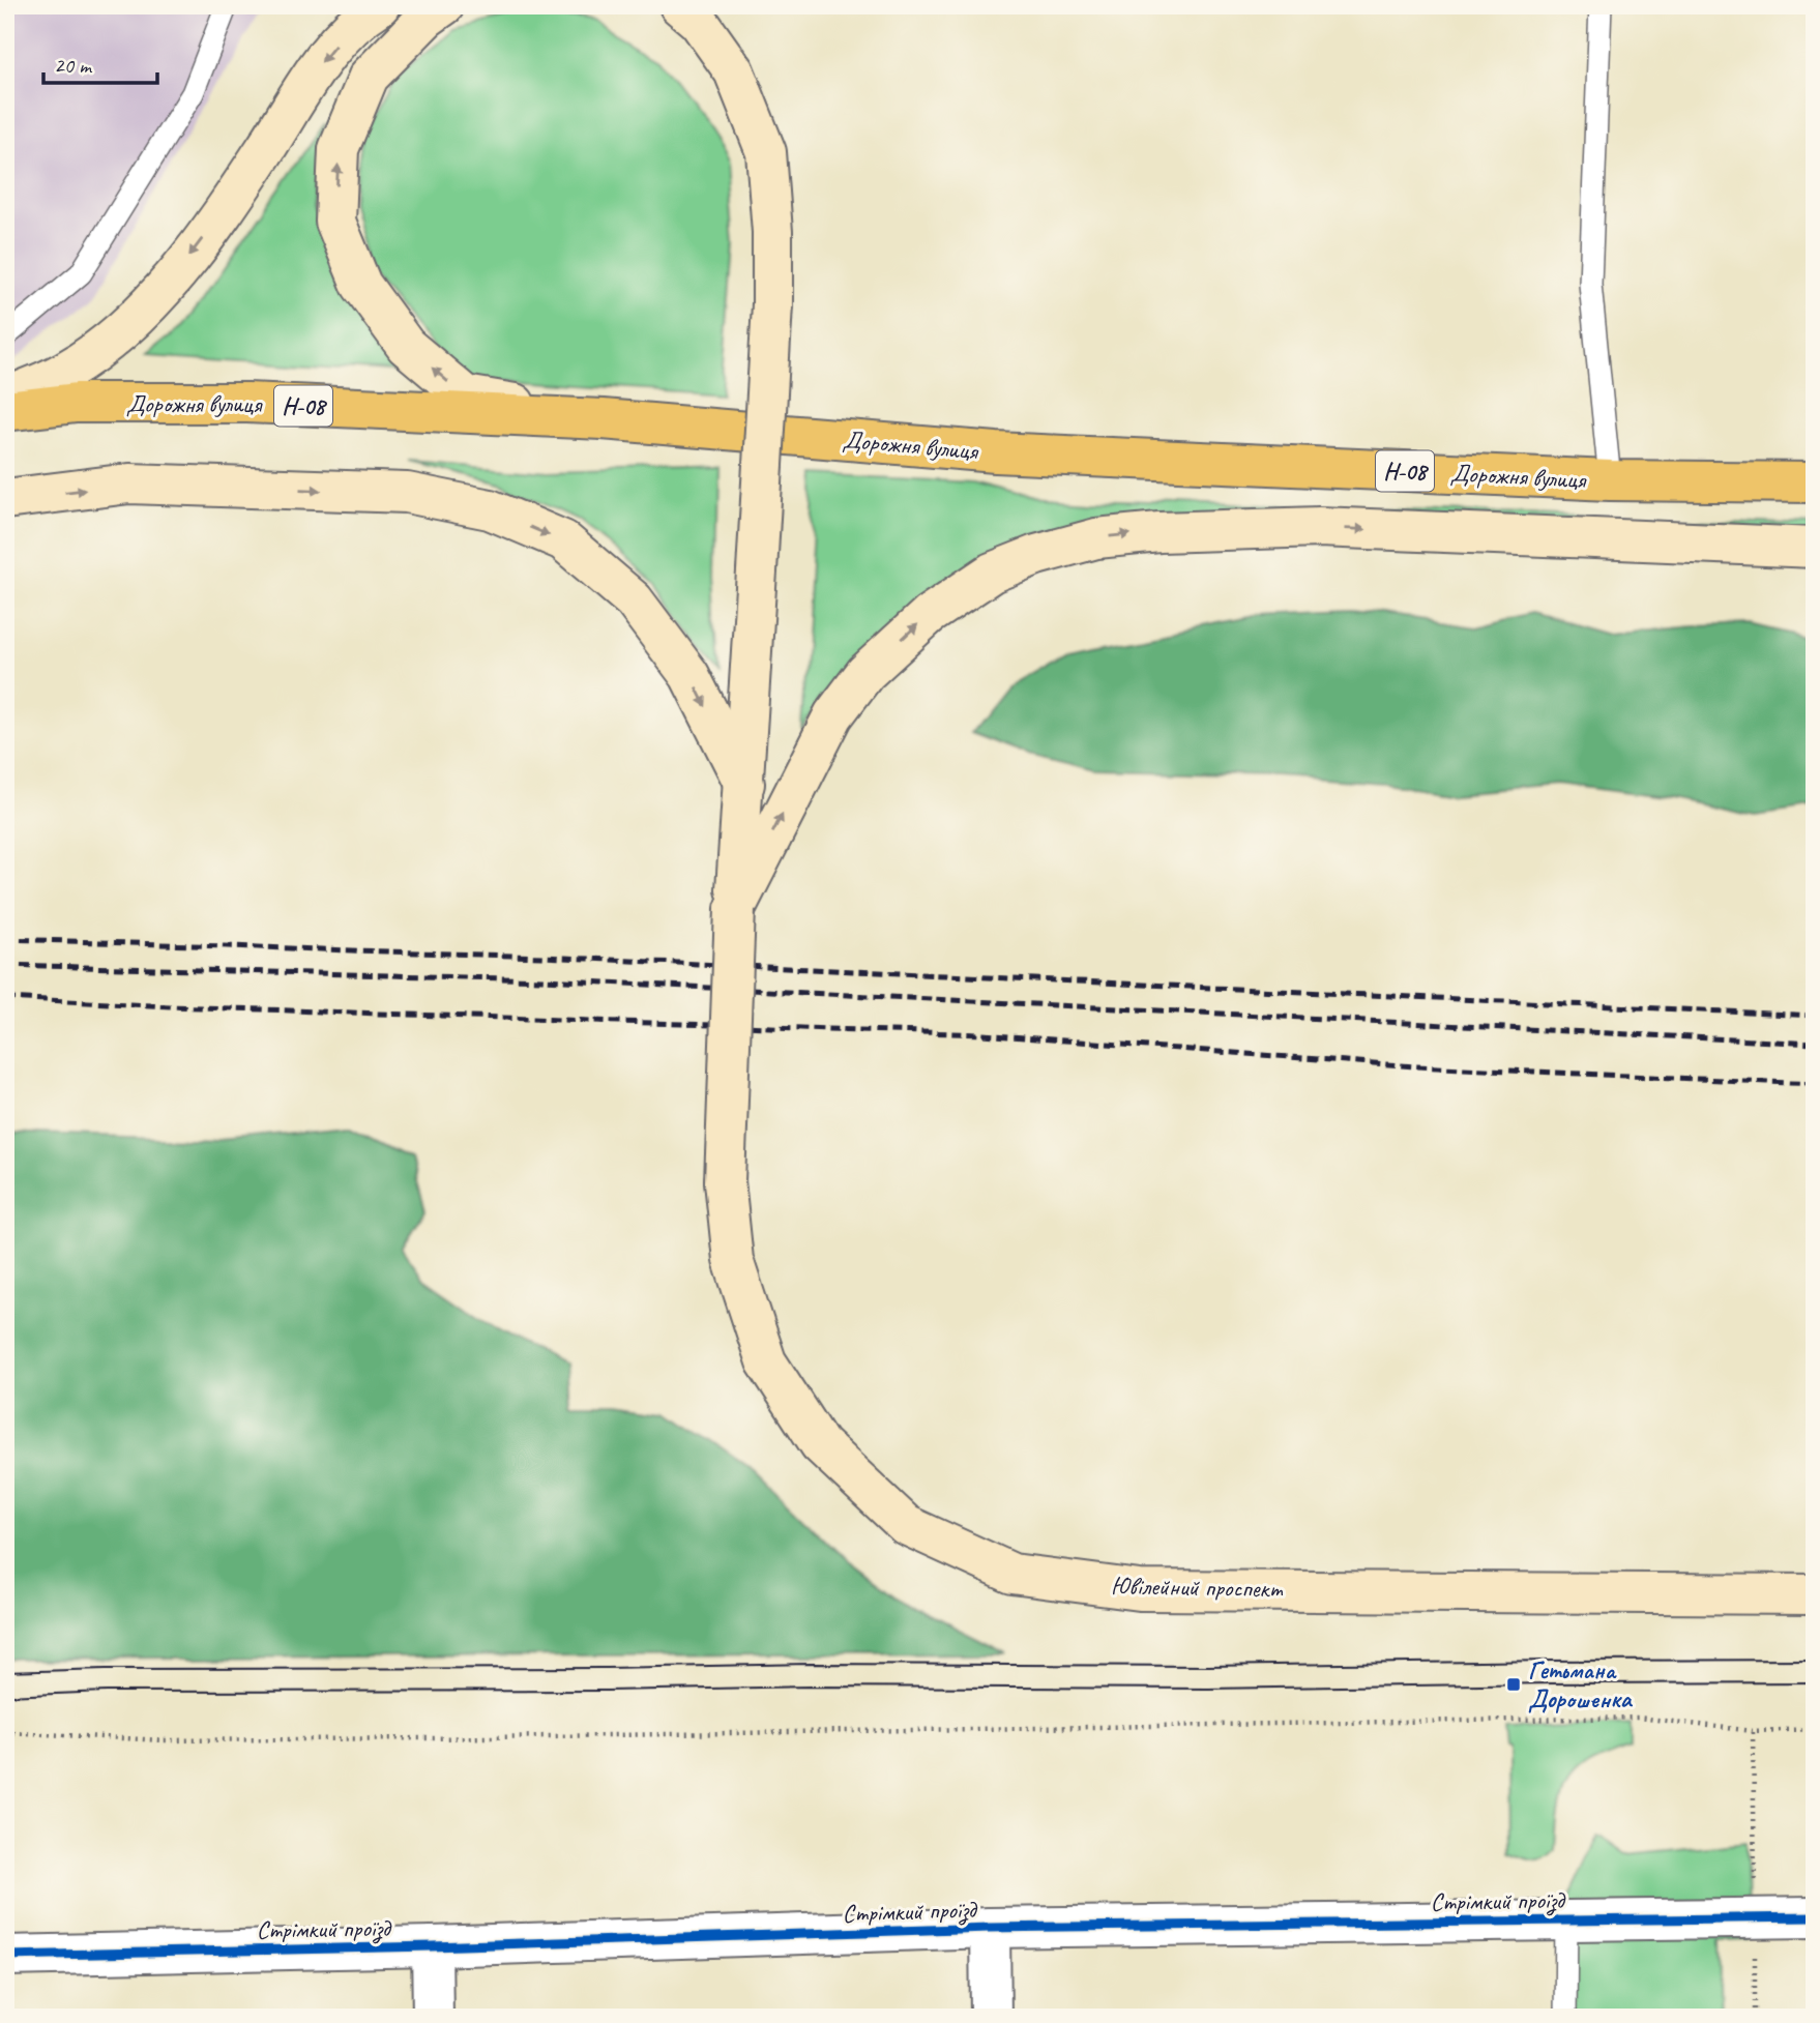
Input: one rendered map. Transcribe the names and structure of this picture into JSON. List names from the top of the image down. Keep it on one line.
{"streets":{"main road":["Дорожня вулиця","Н-08","Ювілейний проспект"],"street":["Стрімкий проїзд"]},"places":{"transit":["Гетьмана Дорошенка"]},"scale_bar":"20 m"}
